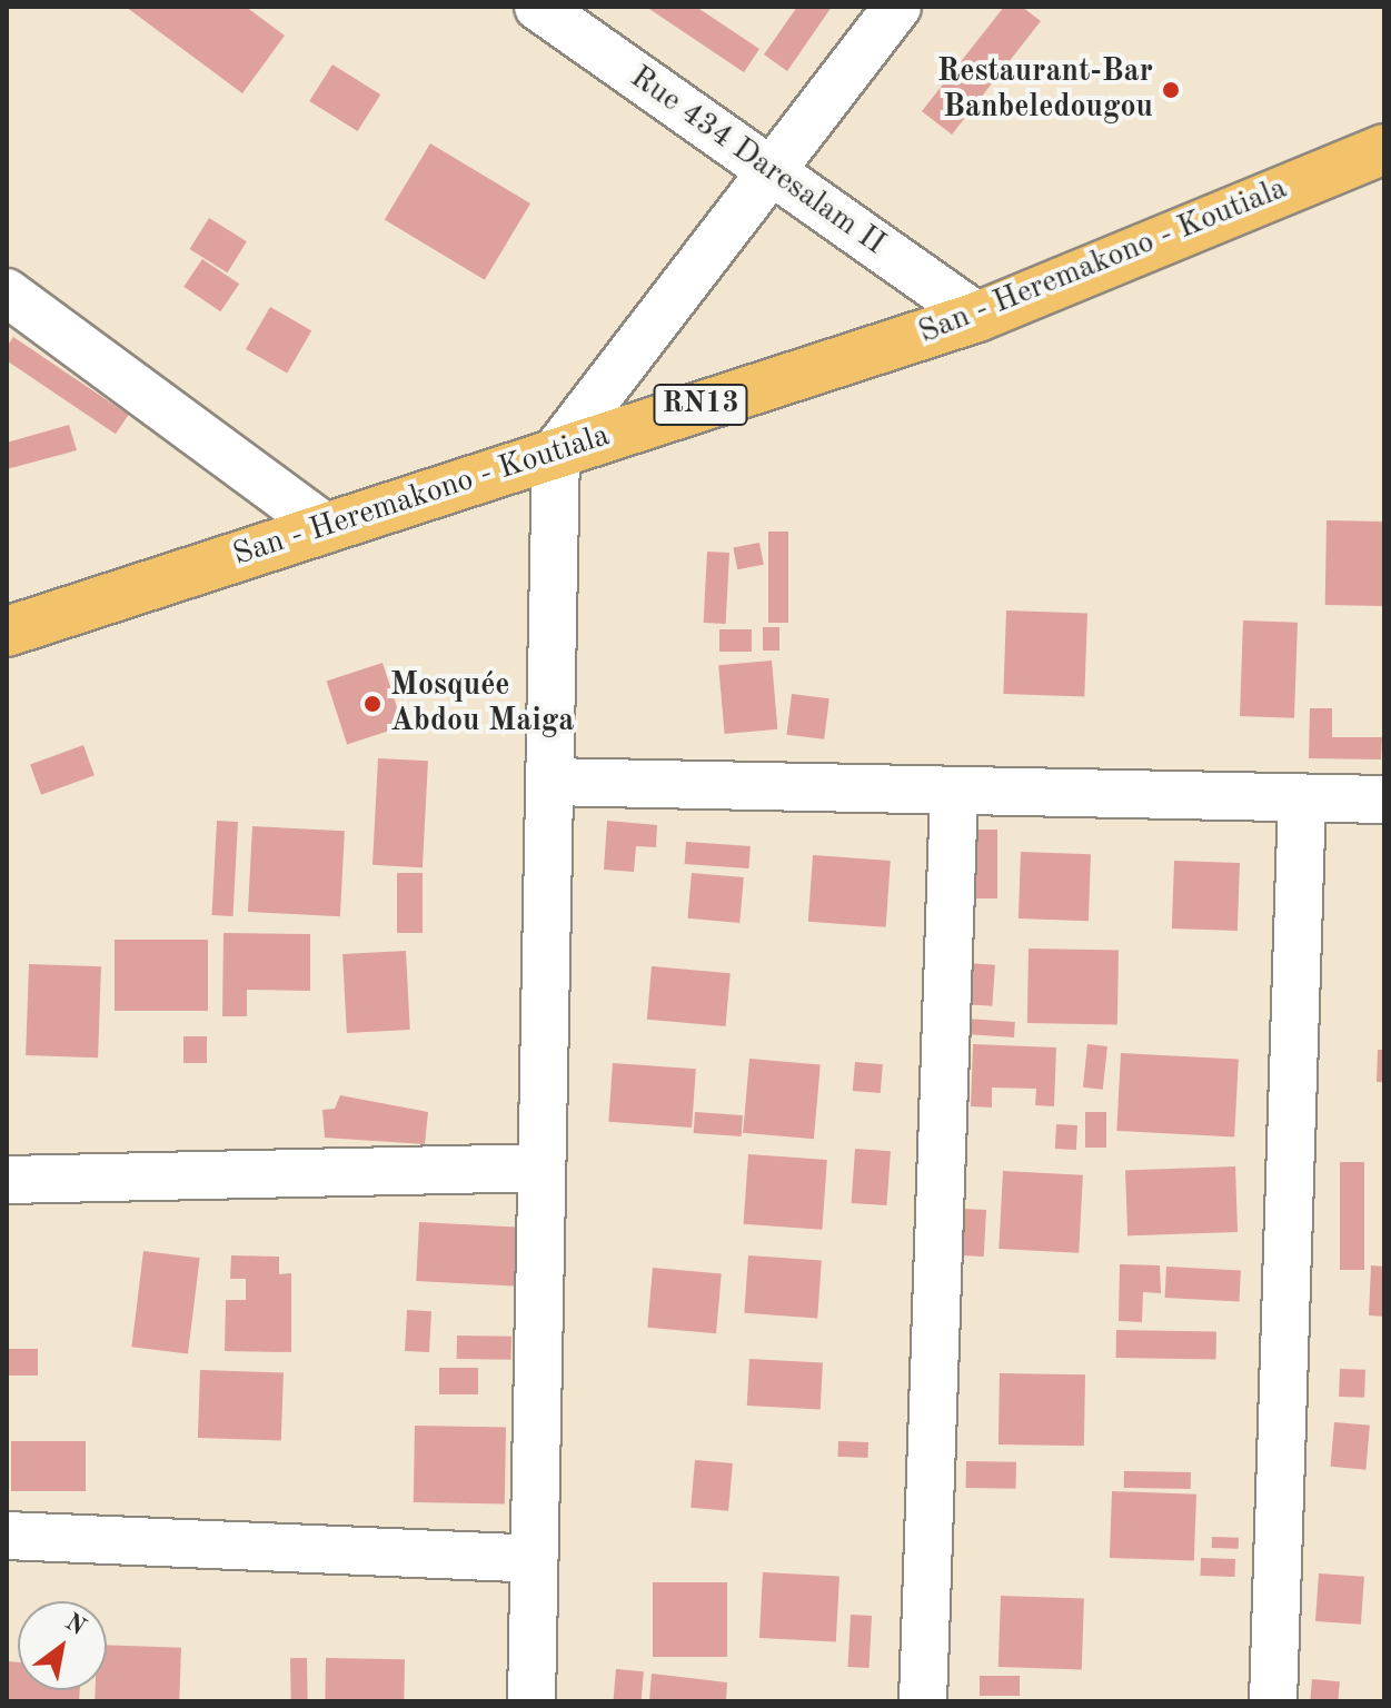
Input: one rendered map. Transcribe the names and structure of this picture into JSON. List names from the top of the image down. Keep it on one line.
{"streets":{"main road":["San - Heremakono - Koutiala","RN13"],"street":["Rue 434 Daresalam II"]},"crossings":[["Rue 434 Daresalam II","San - Heremakono - Koutiala"]],"places":["Restaurant-Bar Banbeledougou","Mosquée Abdou Maiga"],"north":"top right"}
